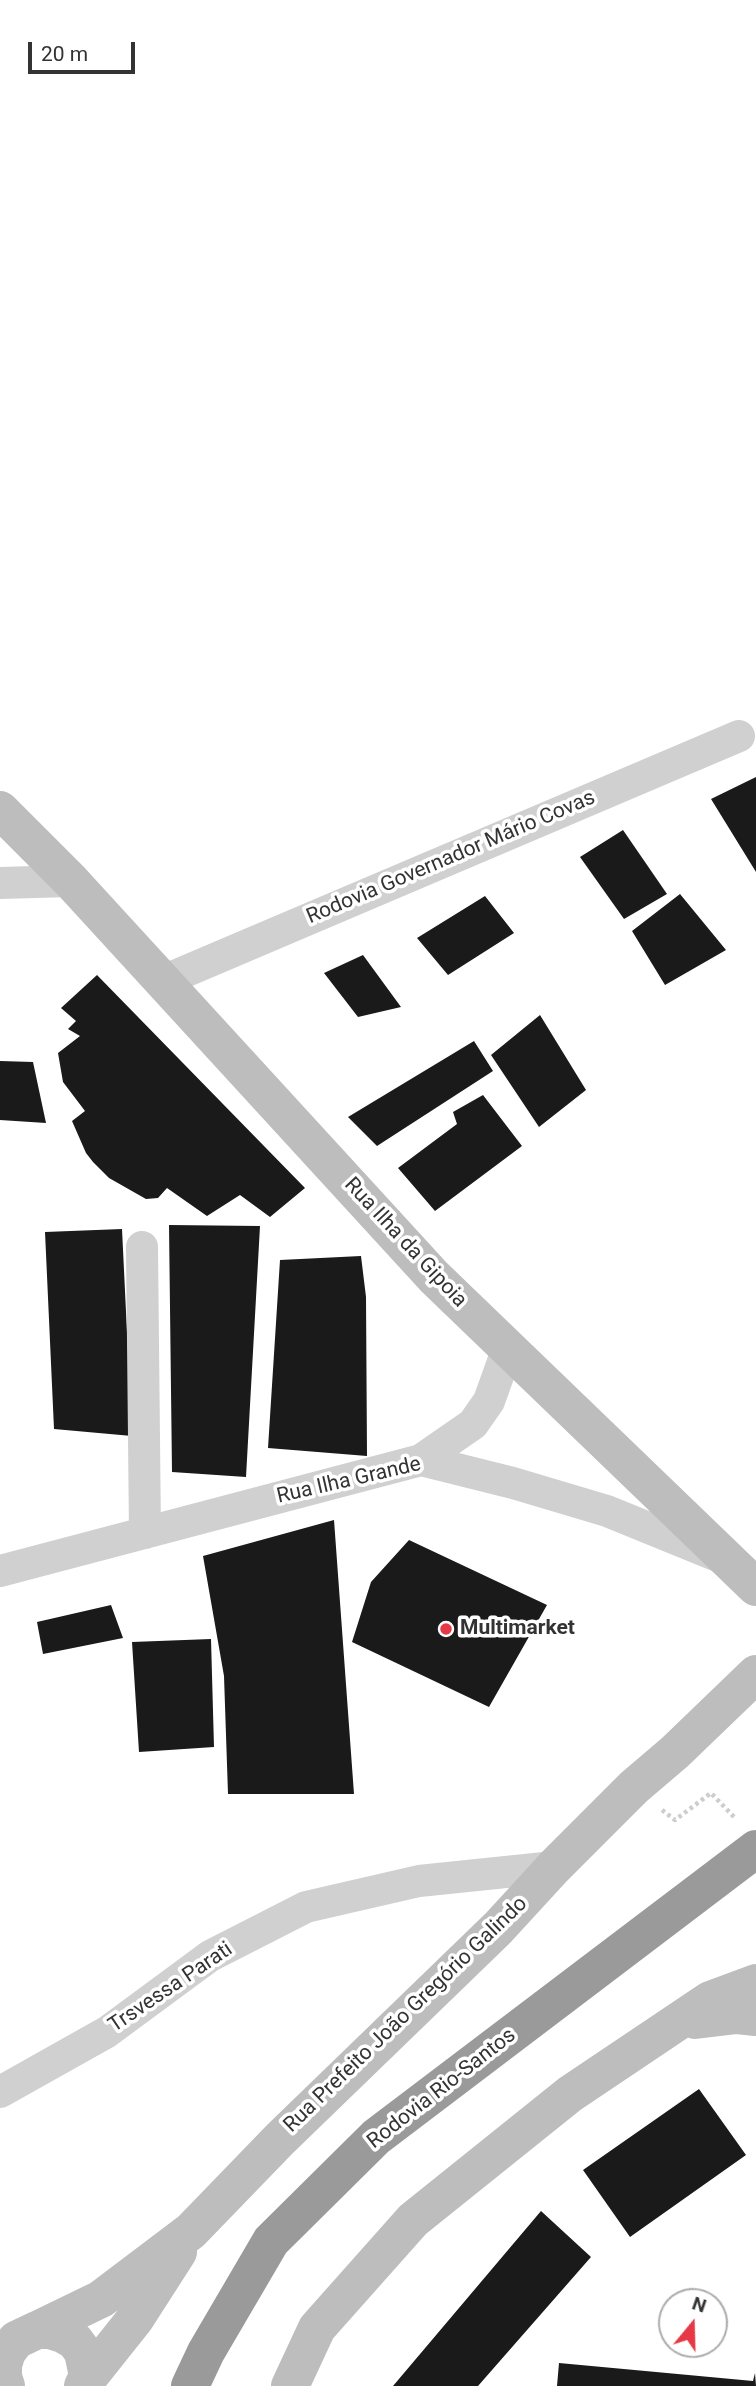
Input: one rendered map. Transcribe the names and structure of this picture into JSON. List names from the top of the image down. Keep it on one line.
{"streets":{"highway":["Rodovia Rio-Santos"],"main road":["Rua Ilha da Gipoia","Rua Prefeito João Gregório Galindo"],"street":["Rodovia Governador Mário Covas","Rua Ilha Grande","Trsvessa Parati"]},"crossings":[["Rodovia Governador Mário Covas","Rua Ilha da Gipoia"],["Rua Ilha da Gipoia","Rua Ilha Grande"],["Trsvessa Parati","Rua Prefeito João Gregório Galindo"]],"places":["Multimarket"],"scale_bar":"20 m","north":"top"}
